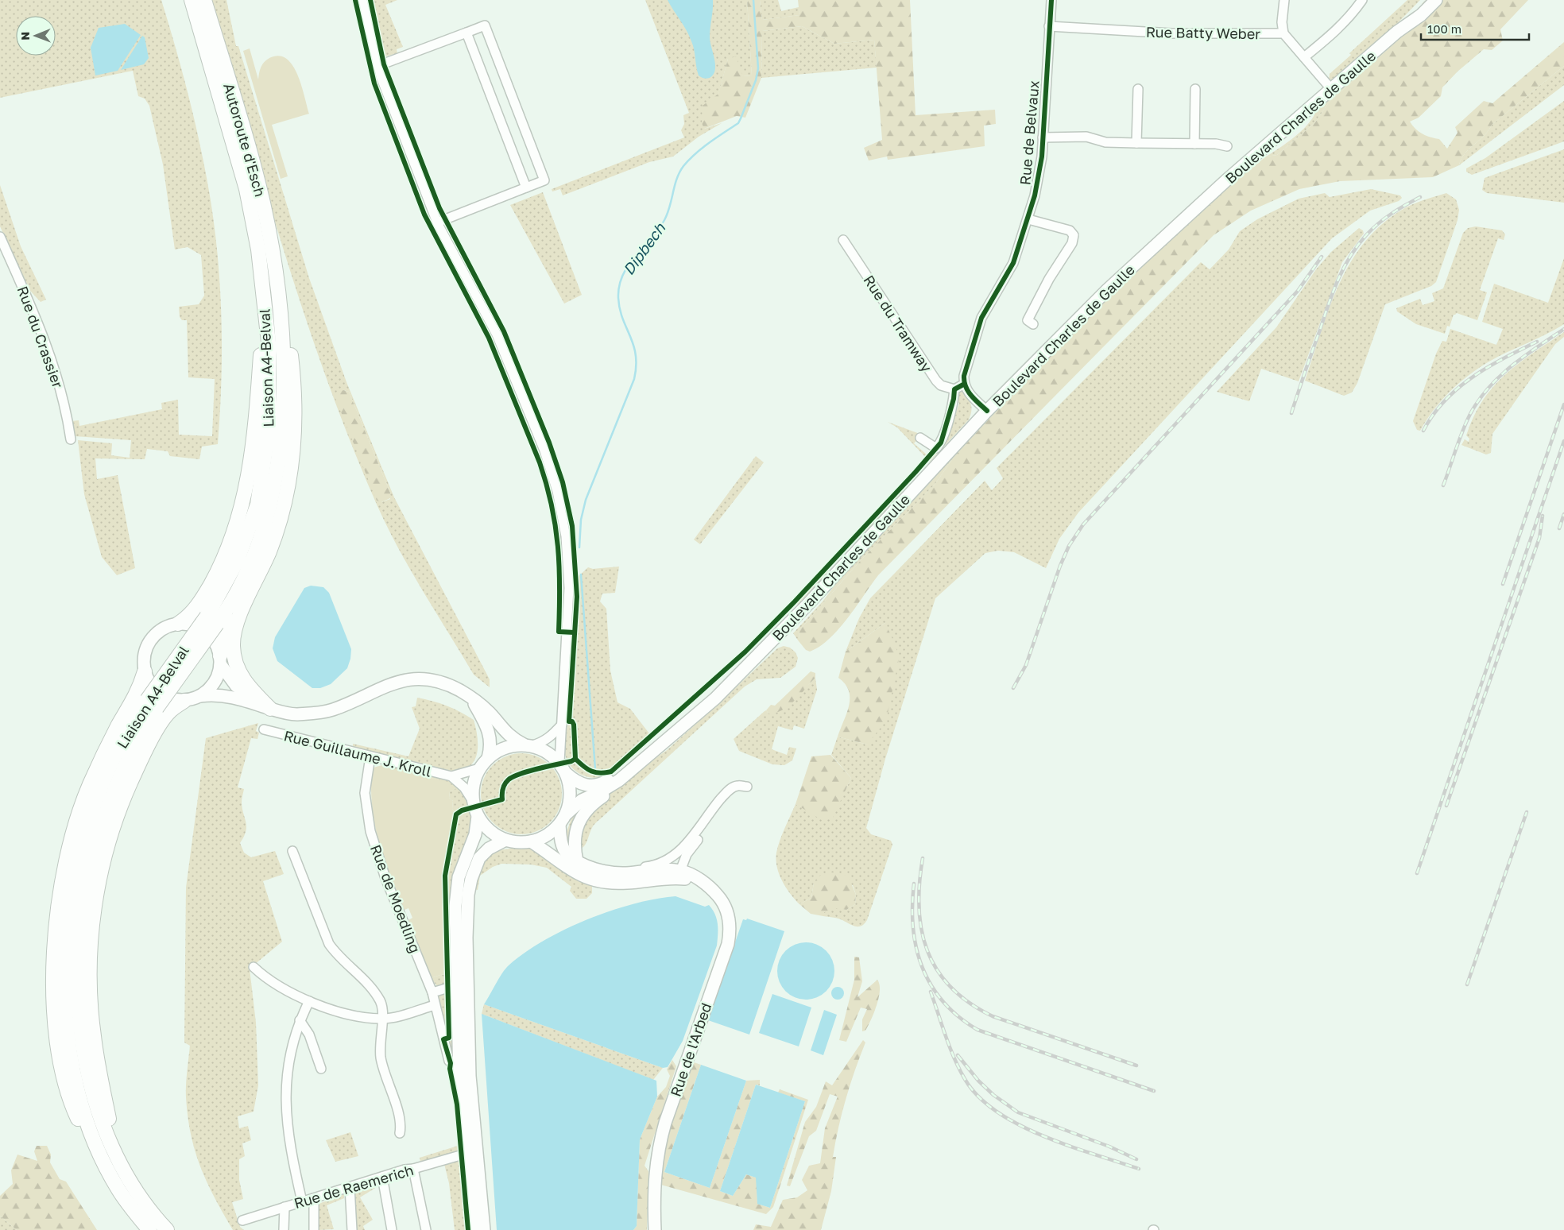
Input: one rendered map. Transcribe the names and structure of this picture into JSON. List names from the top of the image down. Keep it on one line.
{"streets":{"highway":["Autoroute d'Esch","Liaison A4-Belval"],"main road":["Boulevard Charles de Gaulle","Rue de l'Arbed"],"street":["Rue Batty Weber","Rue de Belvaux","Rue du Tramway","Rue du Crassier","Rue Guillaume J. Kroll","Rue de Moedling","Rue de Raemerich"]},"crossings":[["Rue Batty Weber","Rue de Belvaux"],["Boulevard Charles de Gaulle","Rue Guillaume J. Kroll"],["Boulevard Charles de Gaulle","Rue de l'Arbed"],["Autoroute d'Esch","Liaison A4-Belval"],["Rue Guillaume J. Kroll","Rue de Moedling"],["Rue Guillaume J. Kroll","Rue de l'Arbed"]],"water":["Dipbech"],"scale_bar":"100 m","north":"left"}
